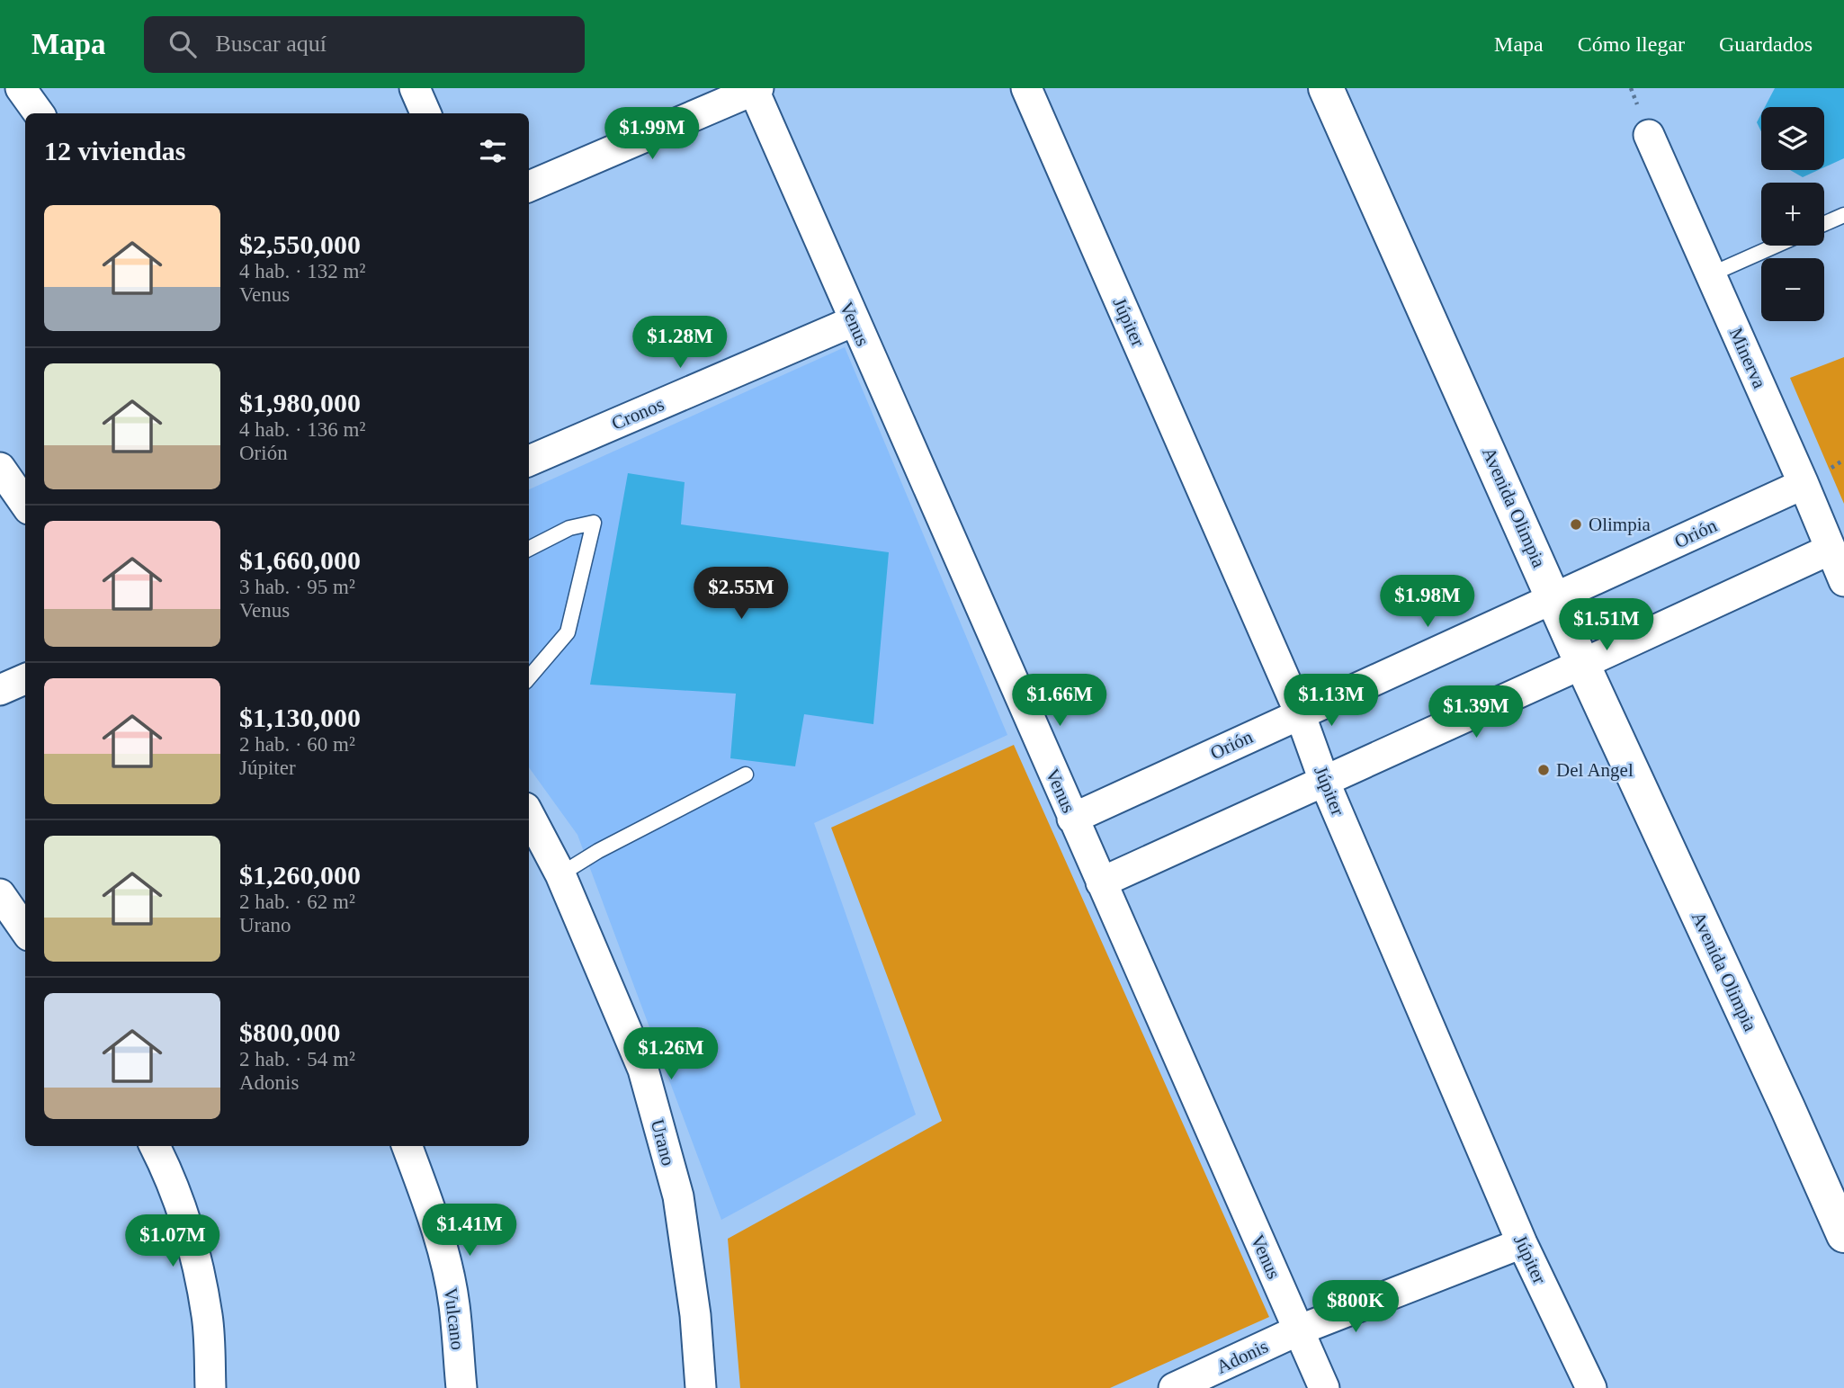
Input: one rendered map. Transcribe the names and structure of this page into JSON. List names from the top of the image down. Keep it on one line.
{"streets":{"street":["Júpiter","Venus","Minerva","Cronos","Avenida Olimpia","Orión","Urano","Vulcano","Adonis"]},"crossings":[["Júpiter","Orión"],["Júpiter","Adonis"],["Venus","Cronos"],["Venus","Orión"],["Venus","Adonis"],["Minerva","Orión"],["Avenida Olimpia","Orión"]],"places":["Olimpia","Del Angel"],"page":{"header":"Mapa","search":"Buscar aquí","nav":["Mapa","Cómo llegar","Guardados"],"map_buttons":["+","−"],"price":["$1.99M","$1.28M","$2.55M","$1.98M","$1.51M","$1.66M","$1.13M","$1.39M","$1.26M","$1.41M","$1.07M","$800K"],"heading":"12 viviendas","list":[{"name":"$2,550,000","note":"4 hab. · 132 m² · Venus"},{"name":"$1,980,000","note":"4 hab. · 136 m² · Orión"},{"name":"$1,660,000","note":"3 hab. · 95 m² · Venus"},{"name":"$1,130,000","note":"2 hab. · 60 m² · Júpiter"},{"name":"$1,260,000","note":"2 hab. · 62 m² · Urano"},{"name":"$800,000","note":"2 hab. · 54 m² · Adonis"}]}}
